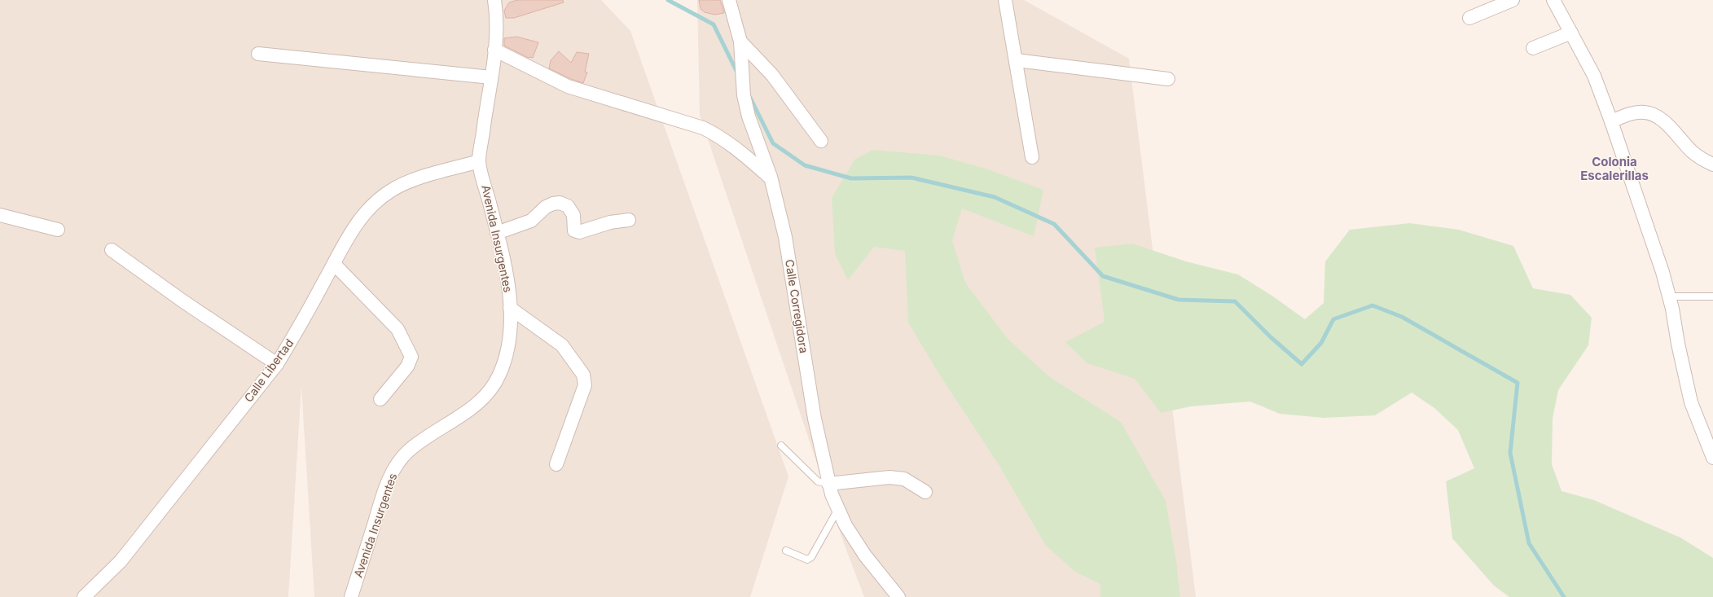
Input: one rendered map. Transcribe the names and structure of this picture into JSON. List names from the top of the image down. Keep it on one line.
{"streets":{"street":["Avenida Insurgentes","Calle Corregidora","Calle Libertad"]},"crossings":[["Avenida Insurgentes","Calle Libertad"]],"districts":["Colonia Escalerillas"]}
